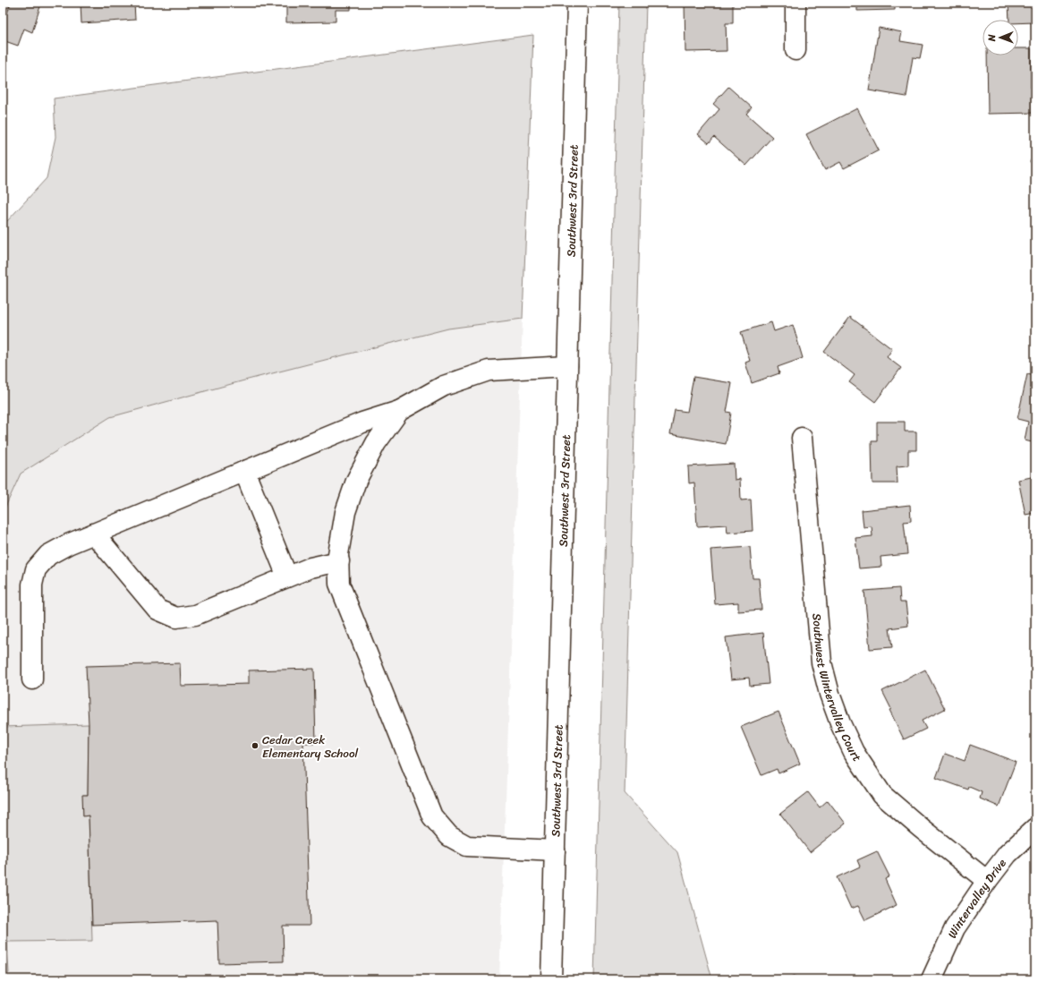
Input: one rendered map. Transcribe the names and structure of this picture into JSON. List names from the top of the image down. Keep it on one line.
{"streets":{"main road":["Southwest 3rd Street","Southwest Wintervalley Court","Wintervalley Drive"]},"crossings":[["Southwest Wintervalley Court","Wintervalley Drive"]],"places":["Cedar Creek Elementary School"],"north":"left"}
